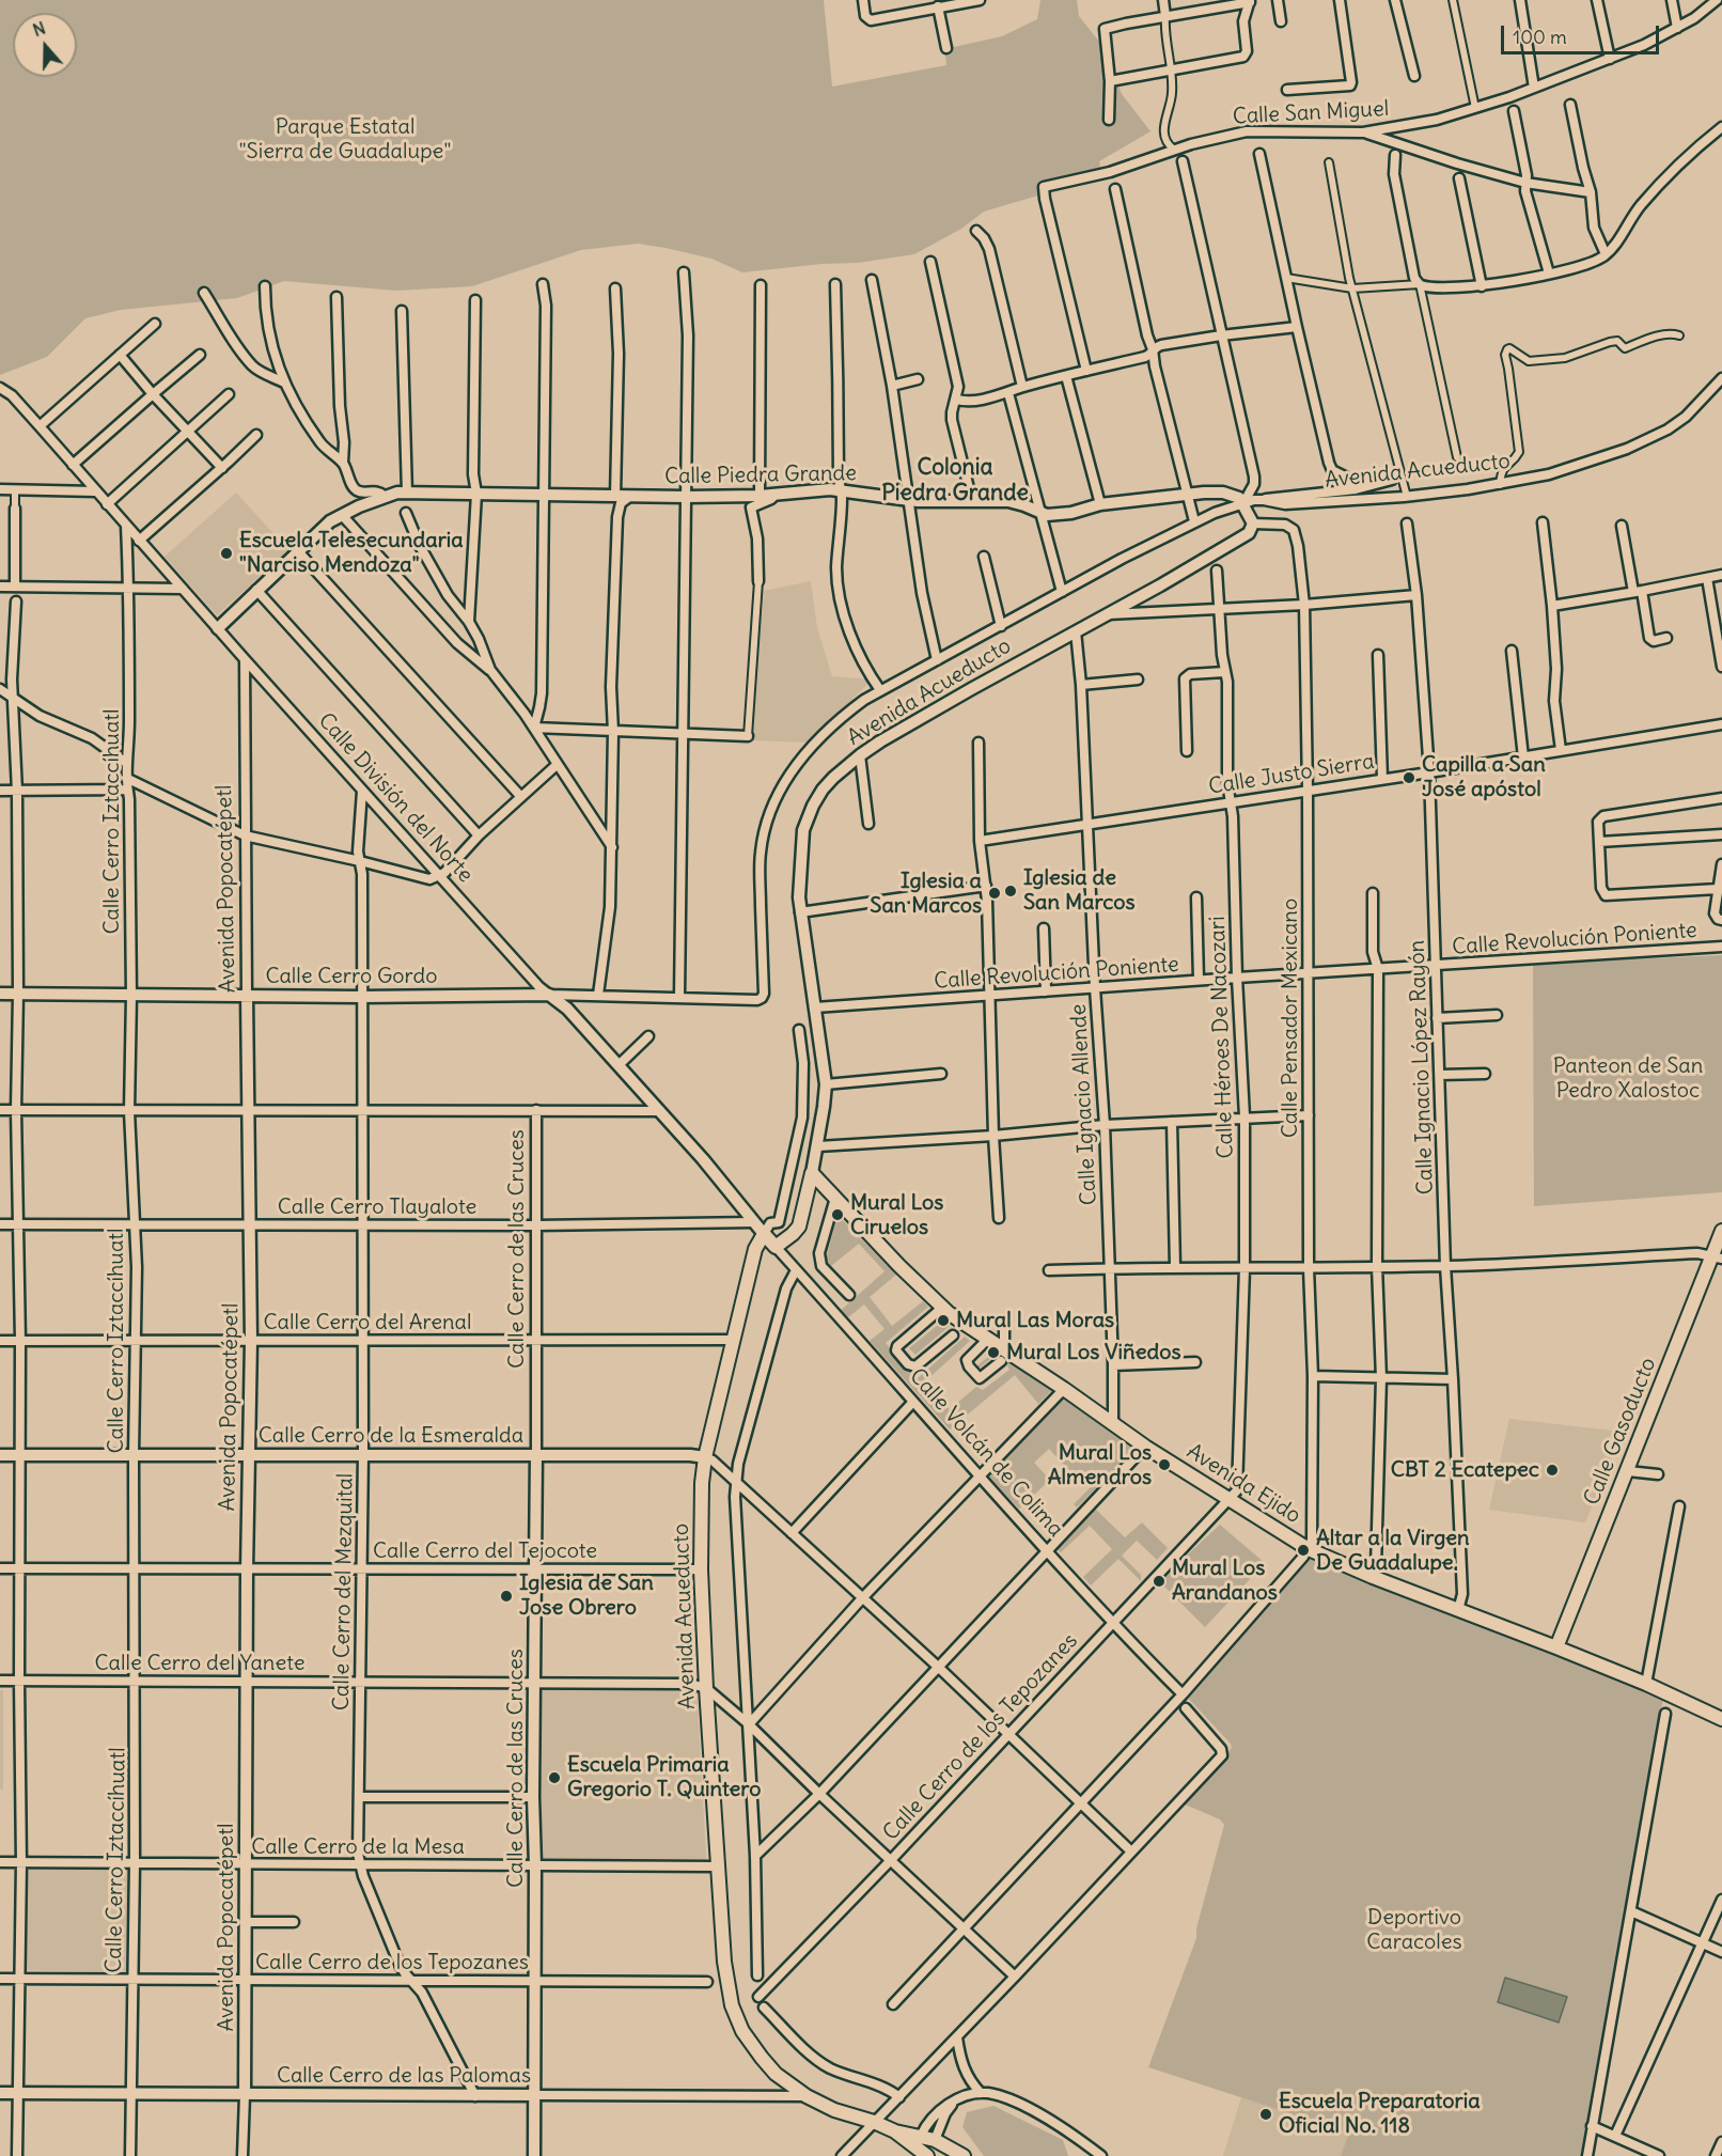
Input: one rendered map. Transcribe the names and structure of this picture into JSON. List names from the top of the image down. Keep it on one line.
{"streets":{"main road":["Avenida Acueducto","Calle Gasoducto","Calle Volcán de Colima","Avenida Ejido"],"street":["Calle San Miguel","Calle Piedra Grande","Calle Justo Sierra","Calle División del Norte","Calle Cerro Iztaccíhuatl","Avenida Popocatépetl","Calle Revolución Poniente","Calle Cerro Gordo","Calle Pensador Mexicano","Calle Héroes De Nacozari","Calle Ignacio López Rayón","Calle Ignacio Allende","Calle Cerro Tlayalote","Calle Cerro de las Cruces","Calle Cerro del Arenal","Calle Cerro de la Esmeralda","Calle Cerro del Tejocote","Calle Cerro del Mezquital","Calle Cerro del Yanete","Calle Cerro de los Tepozanes","Calle Cerro de la Mesa","Calle Cerro de las Palomas"]},"crossings":[["Avenida Acueducto","Calle Piedra Grande"],["Avenida Acueducto","Calle División del Norte"],["Avenida Acueducto","Calle Revolución Poniente"],["Avenida Acueducto","Calle Pensador Mexicano"],["Avenida Acueducto","Calle Ignacio Allende"],["Avenida Acueducto","Calle Cerro del Arenal"],["Avenida Acueducto","Calle Cerro de la Esmeralda"],["Avenida Acueducto","Calle Volcán de Colima"],["Avenida Acueducto","Avenida Ejido"],["Avenida Acueducto","Calle Cerro del Tejocote"],["Avenida Acueducto","Calle Cerro del Yanete"],["Avenida Acueducto","Calle Cerro de la Mesa"],["Avenida Acueducto","Calle Cerro de las Palomas"],["Calle Piedra Grande","Calle División del Norte"],["Calle Justo Sierra","Calle Pensador Mexicano"],["Calle Justo Sierra","Calle Héroes De Nacozari"],["Calle Justo Sierra","Calle Ignacio López Rayón"],["Calle Justo Sierra","Calle Ignacio Allende"],["Calle División del Norte","Calle Cerro Iztaccíhuatl"],["Calle División del Norte","Avenida Popocatépetl"],["Calle División del Norte","Calle Cerro Gordo"],["Calle División del Norte","Calle Cerro Tlayalote"],["Calle División del Norte","Calle Volcán de Colima"],["Calle División del Norte","Calle Cerro del Mezquital"],["Calle Cerro Iztaccíhuatl","Calle Cerro Gordo"],["Calle Cerro Iztaccíhuatl","Calle Cerro Tlayalote"],["Calle Cerro Iztaccíhuatl","Calle Cerro del Arenal"],["Calle Cerro Iztaccíhuatl","Calle Cerro de la Esmeralda"],["Calle Cerro Iztaccíhuatl","Calle Cerro del Tejocote"],["Calle Cerro Iztaccíhuatl","Calle Cerro del Yanete"],["Calle Cerro Iztaccíhuatl","Calle Cerro de los Tepozanes"],["Calle Cerro Iztaccíhuatl","Calle Cerro de la Mesa"],["Calle Cerro Iztaccíhuatl","Calle Cerro de las Palomas"],["Avenida Popocatépetl","Calle Cerro Gordo"],["Avenida Popocatépetl","Calle Cerro Tlayalote"],["Avenida Popocatépetl","Calle Cerro del Arenal"],["Avenida Popocatépetl","Calle Cerro de la Esmeralda"],["Avenida Popocatépetl","Calle Cerro del Tejocote"],["Avenida Popocatépetl","Calle Cerro del Yanete"],["Avenida Popocatépetl","Calle Cerro de los Tepozanes"],["Avenida Popocatépetl","Calle Cerro de la Mesa"],["Avenida Popocatépetl","Calle Cerro de las Palomas"],["Calle Revolución Poniente","Calle Pensador Mexicano"],["Calle Revolución Poniente","Calle Héroes De Nacozari"],["Calle Revolución Poniente","Calle Ignacio López Rayón"],["Calle Revolución Poniente","Calle Ignacio Allende"],["Calle Cerro Gordo","Calle Cerro del Mezquital"],["Calle Pensador Mexicano","Avenida Ejido"],["Calle Héroes De Nacozari","Avenida Ejido"],["Calle Héroes De Nacozari","Calle Cerro de los Tepozanes"],["Calle Ignacio López Rayón","Avenida Ejido"],["Calle Ignacio Allende","Avenida Ejido"],["Calle Cerro Tlayalote","Calle Cerro de las Cruces"],["Calle Cerro Tlayalote","Calle Cerro del Mezquital"],["Calle Cerro de las Cruces","Calle Cerro del Arenal"],["Calle Cerro de las Cruces","Calle Cerro de la Esmeralda"],["Calle Cerro de las Cruces","Calle Cerro del Tejocote"],["Calle Cerro de las Cruces","Calle Cerro del Yanete"],["Calle Cerro de las Cruces","Calle Cerro de los Tepozanes"],["Calle Cerro de las Cruces","Calle Cerro de la Mesa"],["Calle Cerro de las Cruces","Calle Cerro de las Palomas"],["Calle Cerro del Arenal","Calle Cerro del Mezquital"],["Calle Gasoducto","Avenida Ejido"],["Calle Cerro de la Esmeralda","Calle Cerro del Mezquital"],["Calle Volcán de Colima","Calle Cerro de los Tepozanes"],["Avenida Ejido","Calle Cerro de los Tepozanes"],["Calle Cerro del Tejocote","Calle Cerro del Mezquital"],["Calle Cerro del Mezquital","Calle Cerro del Yanete"],["Calle Cerro del Mezquital","Calle Cerro de los Tepozanes"],["Calle Cerro del Mezquital","Calle Cerro de la Mesa"],["Calle Cerro del Mezquital","Calle Cerro de las Palomas"]],"districts":["Colonia Piedra Grande"],"parks":["Parque Estatal \"Sierra de Guadalupe\"","Panteon de San Pedro Xalostoc","Deportivo Caracoles"],"places":["Escuela Telesecundaria \"Narciso Mendoza\"","Capilla a San José apóstol","Iglesia de San Marcos","Iglesia a San Marcos","Mural Los Ciruelos","Mural Las Moras","Mural Los Viñedos","Mural Los Almendros","CBT 2 Ecatepec","Altar a la Virgen De Guadalupe.","Mural Los Arandanos","Iglesia de San Jose Obrero","Escuela Primaria Gregorio T. Quintero","Escuela Preparatoria Oficial No. 118"],"scale_bar":"100 m","north":"top"}
